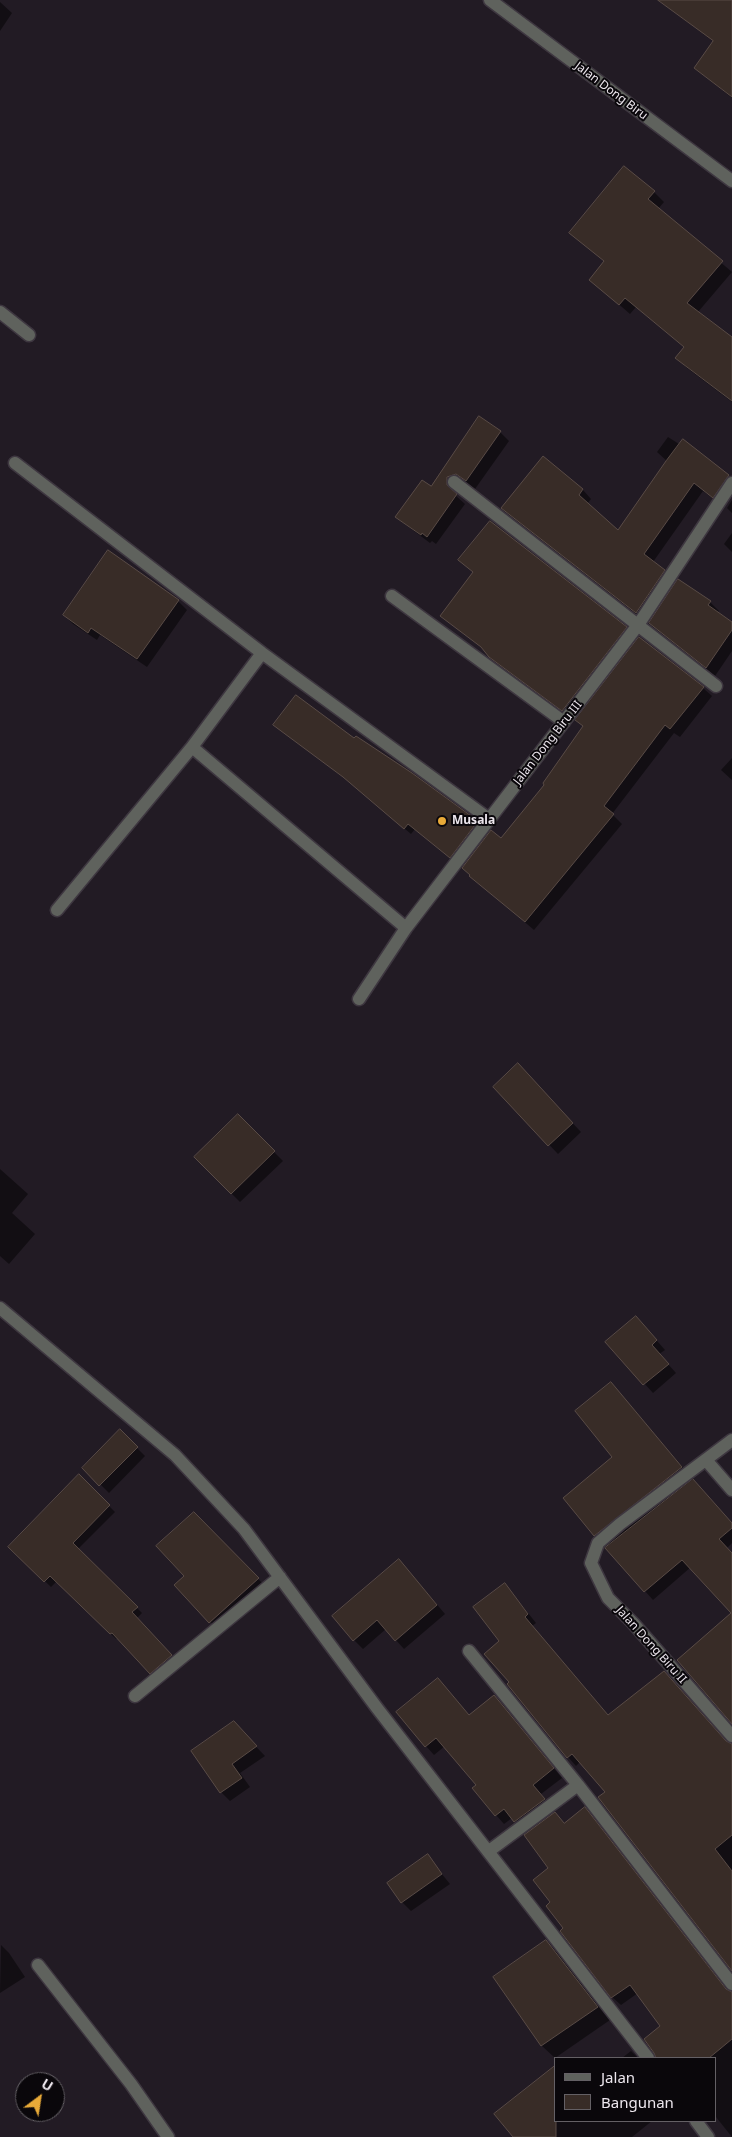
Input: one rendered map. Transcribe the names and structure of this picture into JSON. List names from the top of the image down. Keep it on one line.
{"streets":{"street":["Jalan Dong Biru","Jalan Dong Biru III","Jalan Dong Biru II"]},"places":["Musala"],"legend":["Jalan","Bangunan"],"north":"top right"}
